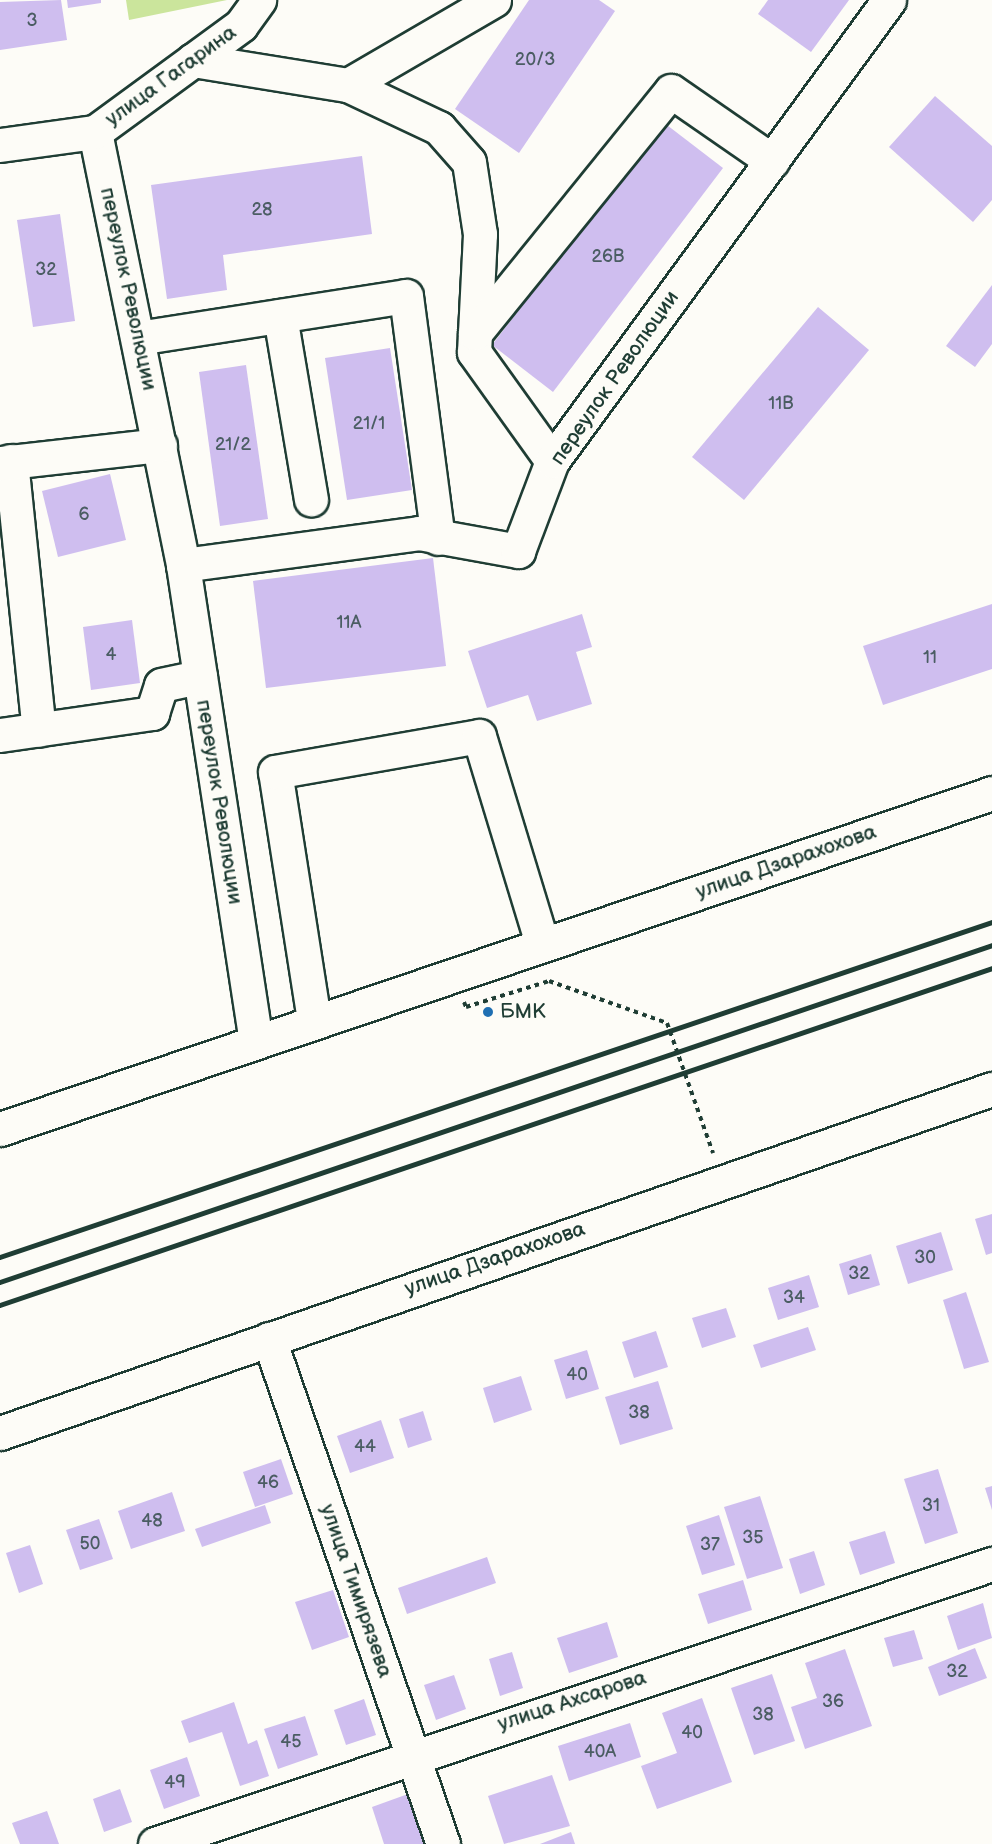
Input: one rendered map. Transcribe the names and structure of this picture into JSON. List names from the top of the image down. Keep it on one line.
{"streets":{"street":["улица Гагарина","переулок Революции","улица Дзарахохова","улица Тимирязева","улица Ахсарова"]},"crossings":[["улица Гагарина","переулок Революции"],["переулок Революции","улица Дзарахохова"],["улица Дзарахохова","улица Тимирязева"],["улица Тимирязева","улица Ахсарова"]],"places":["БМК"],"house_numbers":["3","20/3","28","26В","32","11В","21/1","21/2","6","11А","4","11","30","32","34","40","38","44","46","31","48","35","50","37","32","36","38","40","45","40А","49"]}
